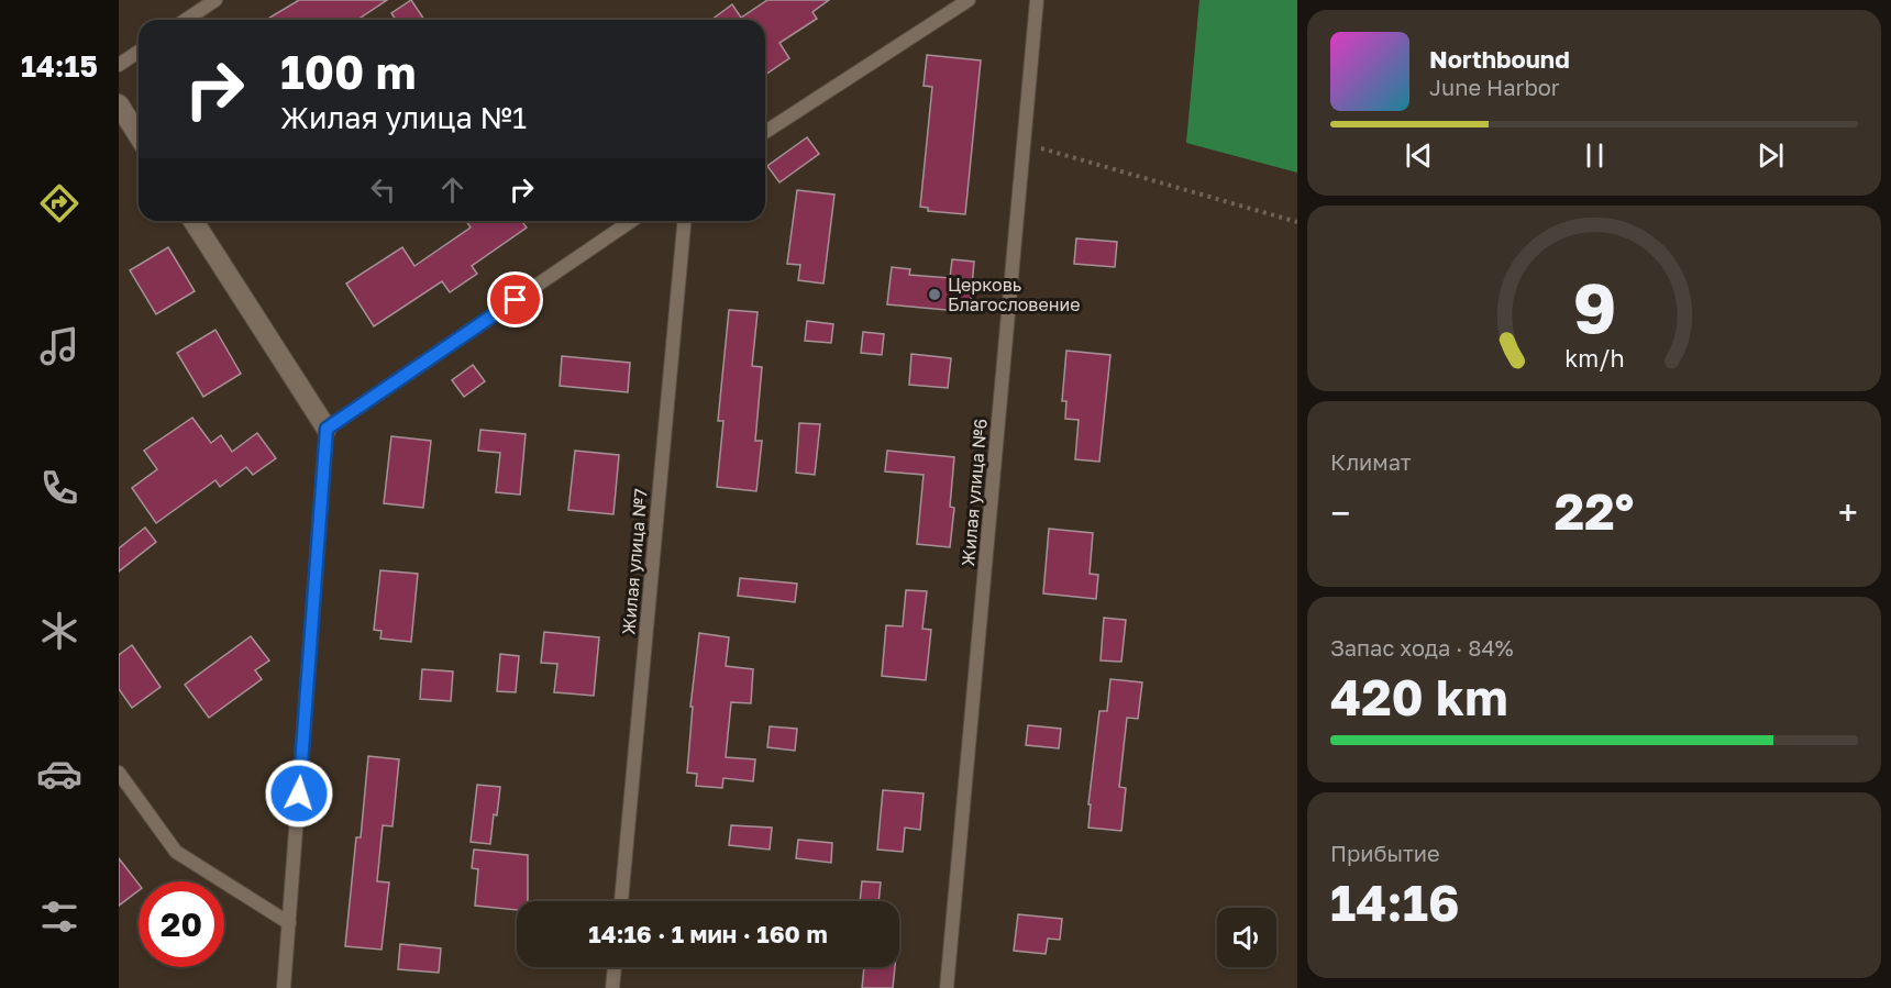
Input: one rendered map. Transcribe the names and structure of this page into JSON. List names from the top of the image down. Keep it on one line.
{"streets":{"lane":["Жилая улица №6","Жилая улица №7"]},"places":["Церковь Благословение"],"page":{"tabs":"14:15","turn":["100 m","Жилая улица №1"],"song":["Northbound","June Harbor"],"tile":["Климат",["Запас хода · 84%","420 km"],["Прибытие","14:16"]],"heat":["−","22°","+"],"limit":"20","trip":"14:16 · 1 мин · 160 m","gauge":["9","km/h"]}}
